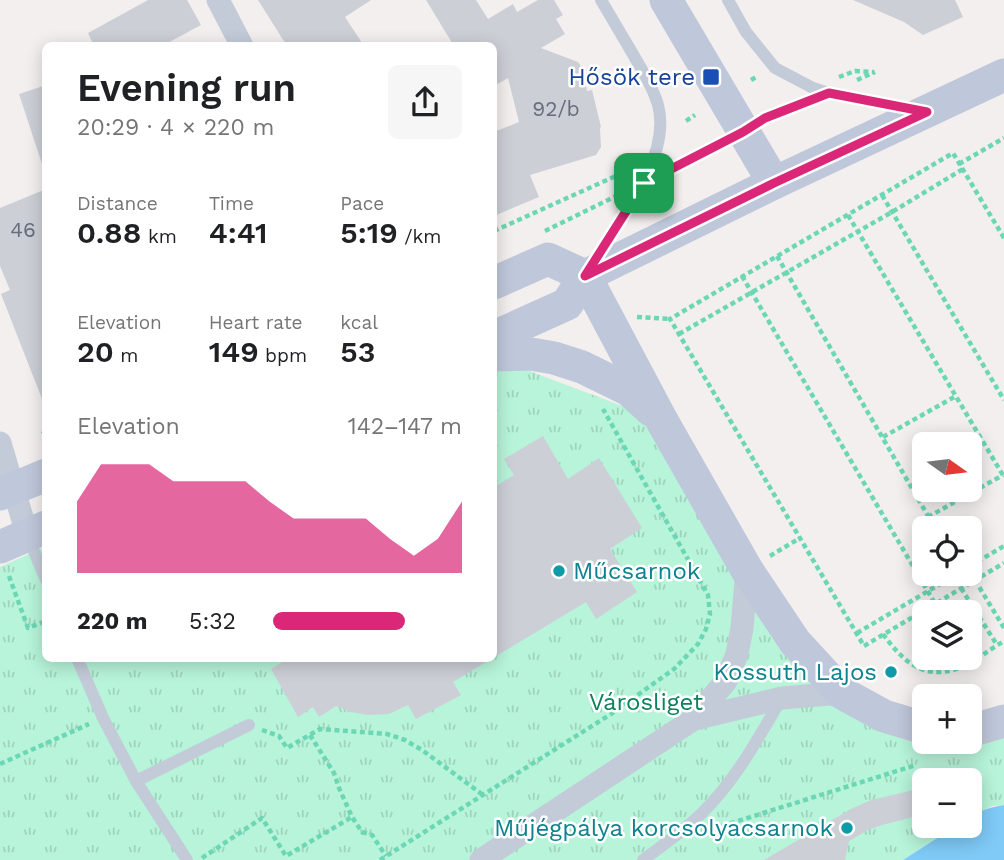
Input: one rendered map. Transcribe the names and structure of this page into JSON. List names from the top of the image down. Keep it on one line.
{"parks":["Városliget"],"places":{"transit":["Hősök tere"],"other":["Műcsarnok","Kossuth Lajos","Műjégpálya korcsolyacsarnok"]},"house_numbers":["92/b","46"],"north":"right","page":{"heading":["Evening run","20:29 · 4 × 220 m"],"stats":[["Distance","0.88 km"],["Time","4:41"],["Pace","5:19 /km"],["Elevation","20 m"],["Heart rate","149 bpm"],["kcal","53"]],"chart":["Elevation","142–147 m"],"map_buttons":["+","−"],"list":[{"name":"220 m","note":"5:32"}]}}
